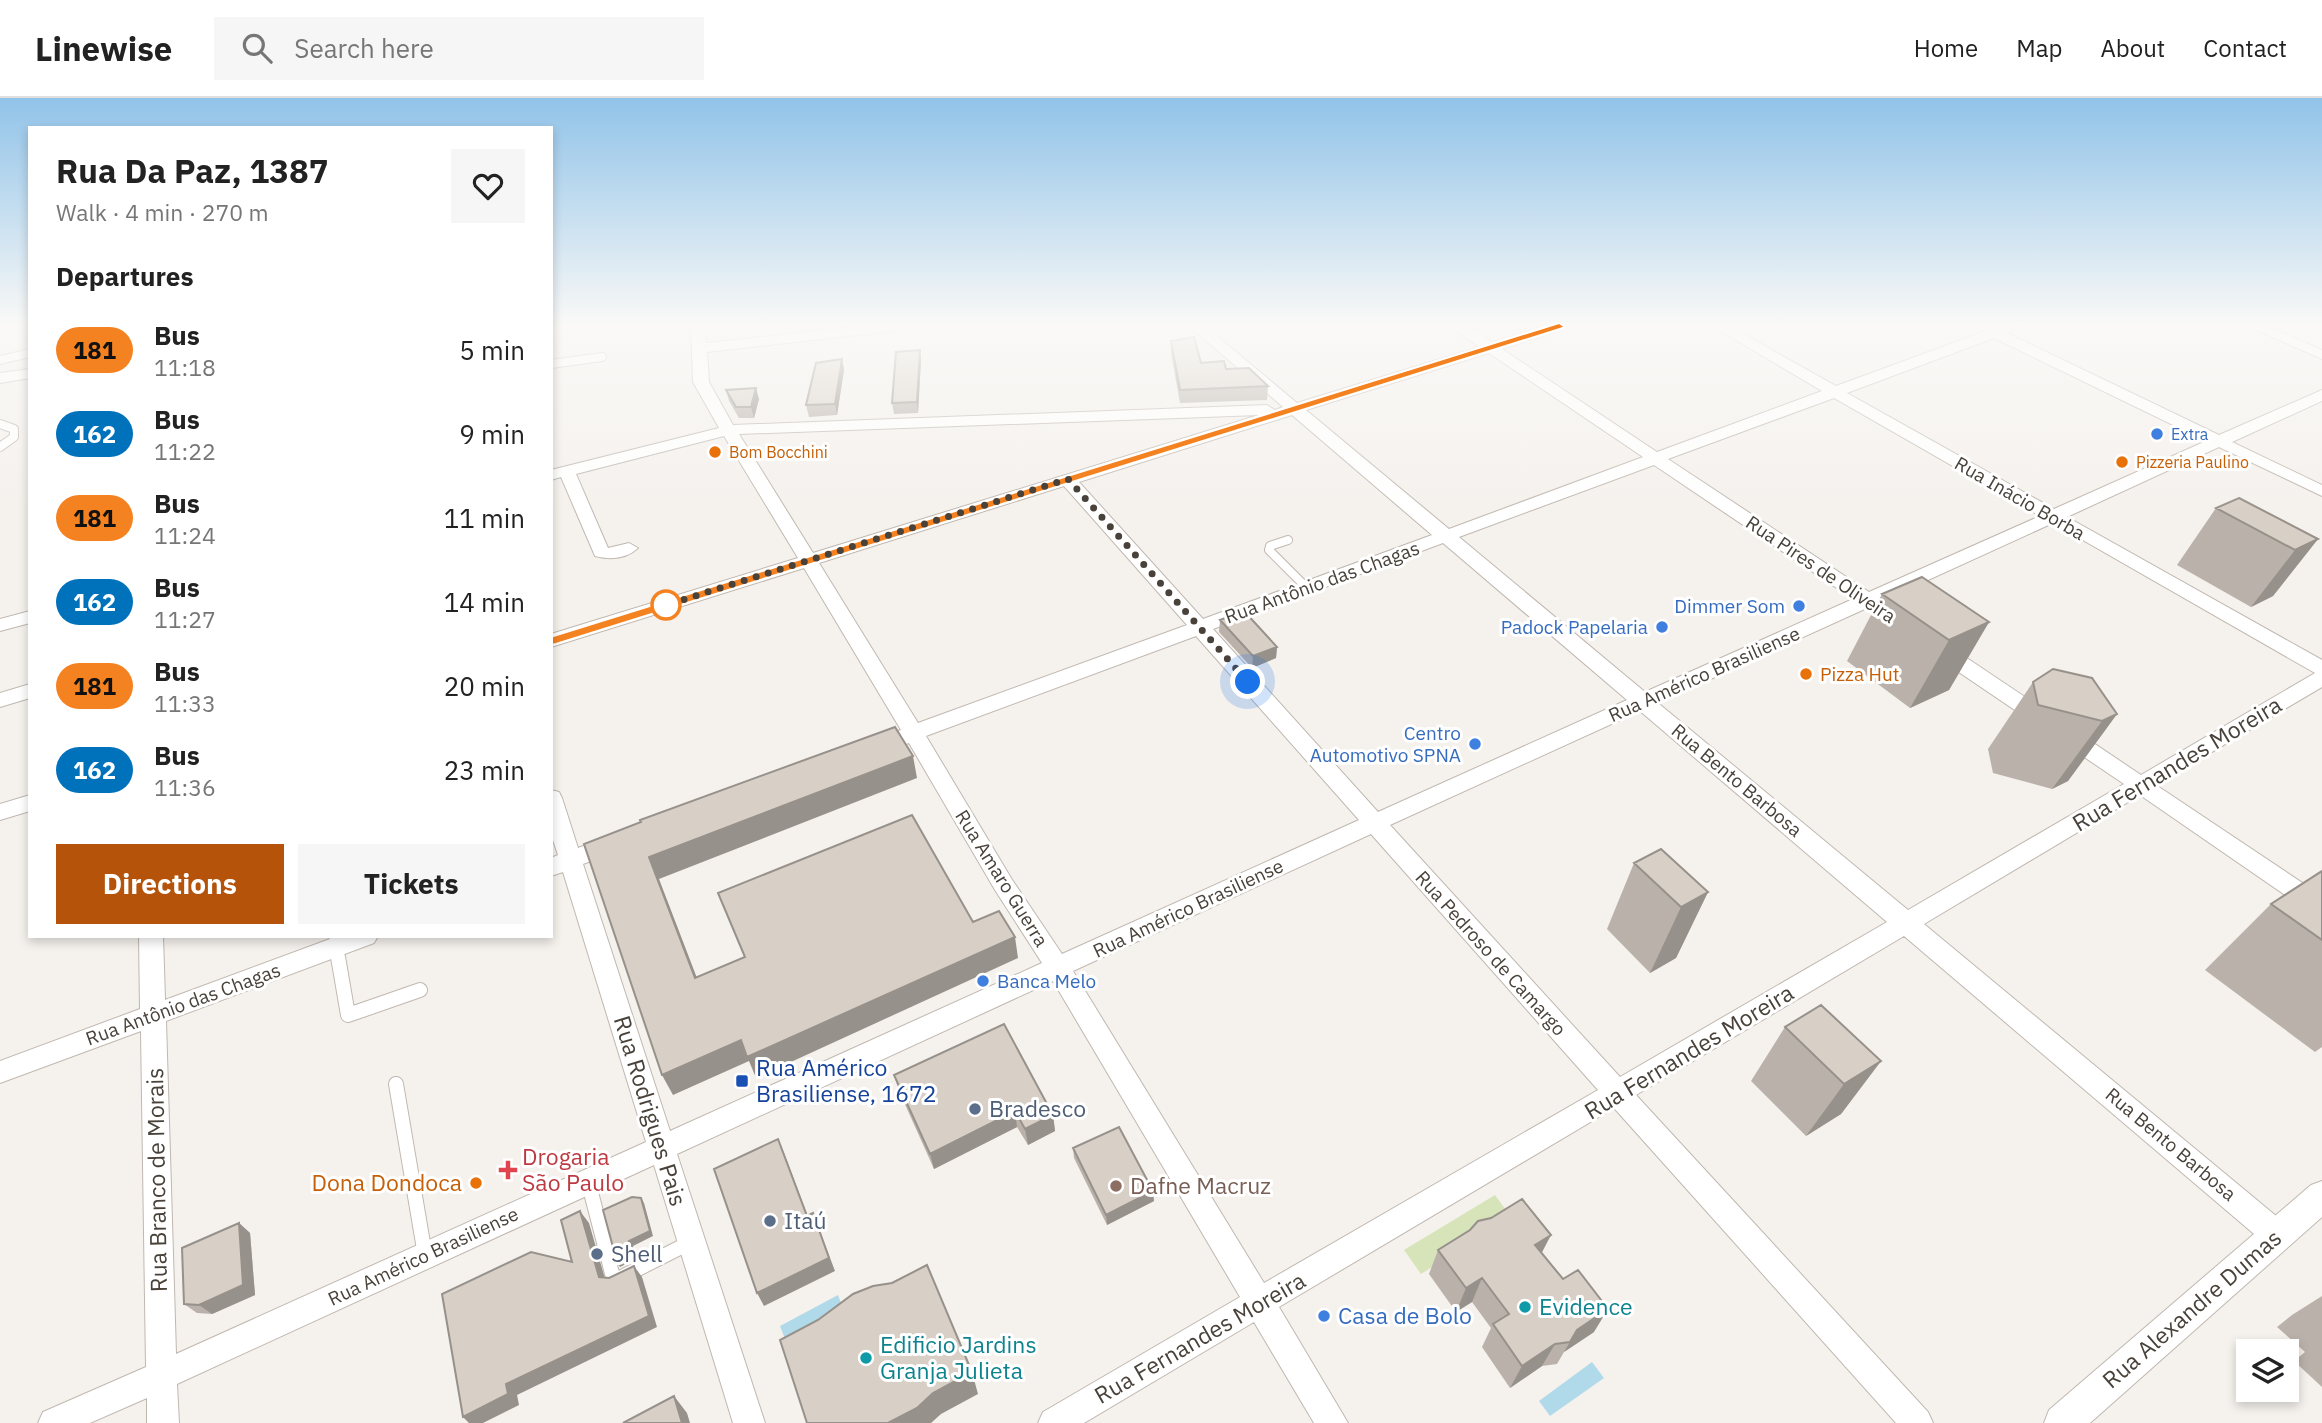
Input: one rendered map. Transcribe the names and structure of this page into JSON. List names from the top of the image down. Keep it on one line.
{"streets":{"street":["Rua Inácio Borba","Rua Pires de Oliveira","Rua Antônio das Chagas","Rua Américo Brasiliense","Rua Fernandes Moreira","Rua Bento Barbosa","Rua Amaro Guerra","Rua Pedroso de Camargo","Rua Rodrigues Pais","Rua Branco de Morais","Rua Alexandre Dumas"]},"crossings":[["Rua Inácio Borba","Rua Antônio das Chagas"],["Rua Inácio Borba","Rua Américo Brasiliense"],["Rua Pires de Oliveira","Rua Antônio das Chagas"],["Rua Pires de Oliveira","Rua Américo Brasiliense"],["Rua Antônio das Chagas","Rua Bento Barbosa"],["Rua Antônio das Chagas","Rua Amaro Guerra"],["Rua Antônio das Chagas","Rua Pedroso de Camargo"],["Rua Antônio das Chagas","Rua Branco de Morais"],["Rua Américo Brasiliense","Rua Bento Barbosa"],["Rua Américo Brasiliense","Rua Amaro Guerra"],["Rua Américo Brasiliense","Rua Pedroso de Camargo"],["Rua Américo Brasiliense","Rua Rodrigues Pais"],["Rua Américo Brasiliense","Rua Branco de Morais"],["Rua Fernandes Moreira","Rua Bento Barbosa"],["Rua Fernandes Moreira","Rua Amaro Guerra"],["Rua Fernandes Moreira","Rua Pedroso de Camargo"],["Rua Bento Barbosa","Rua Alexandre Dumas"]],"places":{"other":["Extra","Bom Bocchini","Pizzeria Paulino","Dimmer Som","Padock Papelaria","Pizza Hut","Centro Automotivo SPNA","Banca Melo","Bradesco","Dona Dondoca","Dafne Macruz","Itaú","Shell","Evidence","Casa de Bolo","Edificio Jardins Granja Julieta"],"transit":["Rua Américo Brasiliense, 1672"],"health":["Drogaria São Paulo"]},"lines":["bus line 181"],"page":{"header":"Linewise","search":"Search here","nav":["Home","Map","About","Contact"],"heading":[["Rua Da Paz, 1387","Walk · 4 min · 270 m"],"Departures"],"list":[{"mark":"181","name":"Bus","note":"11:18","value":"5 min"},{"mark":"162","name":"Bus","note":"11:22","value":"9 min"},{"mark":"181","name":"Bus","note":"11:24","value":"11 min"},{"mark":"162","name":"Bus","note":"11:27","value":"14 min"},{"mark":"181","name":"Bus","note":"11:33","value":"20 min"},{"mark":"162","name":"Bus","note":"11:36","value":"23 min"}],"buttons":["Directions","Tickets"]}}
